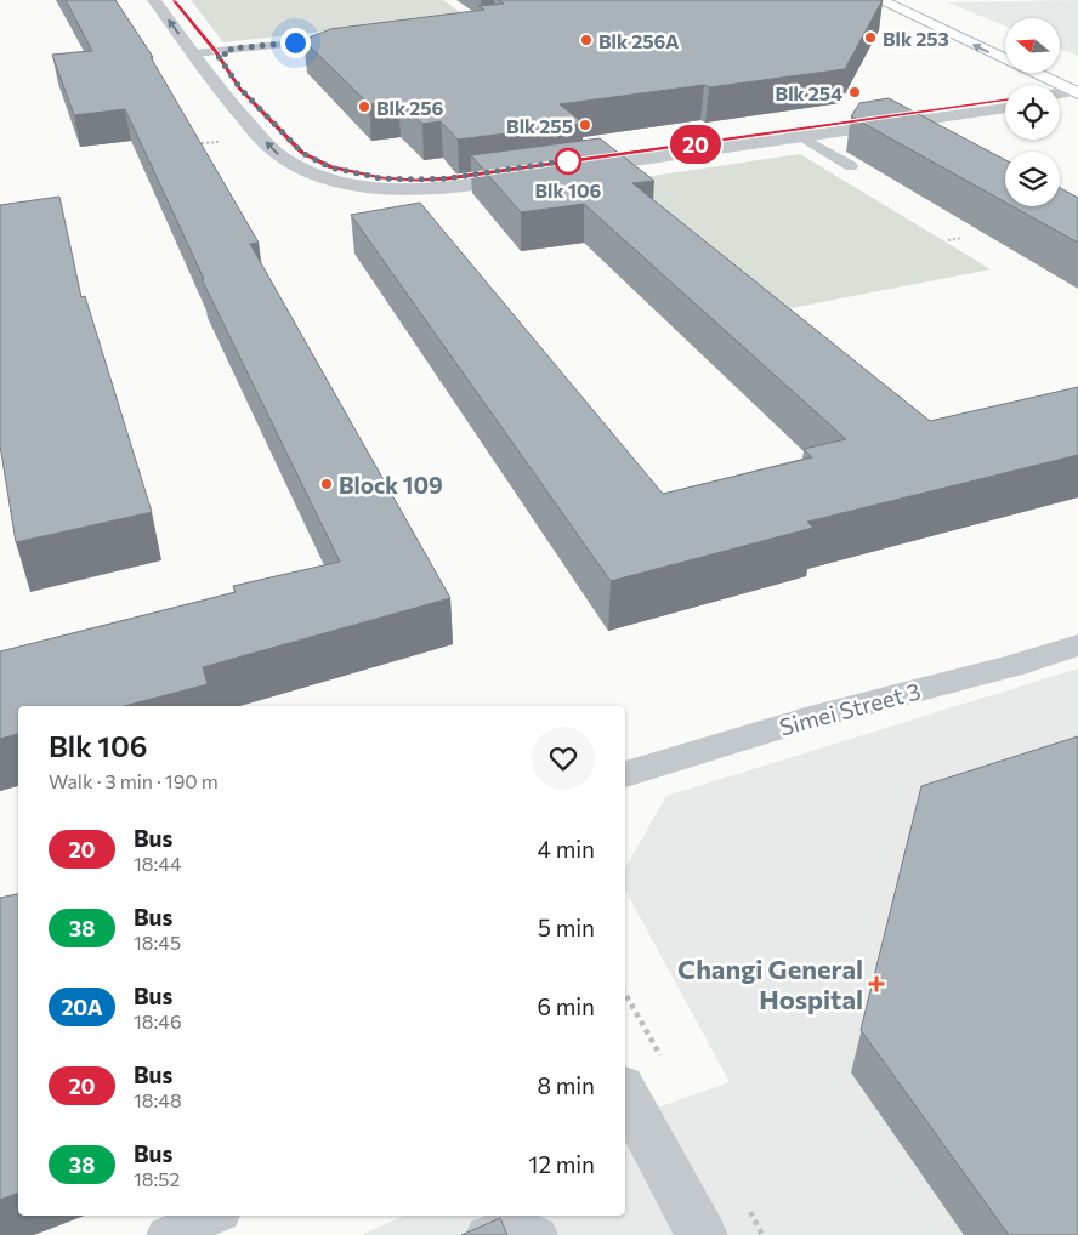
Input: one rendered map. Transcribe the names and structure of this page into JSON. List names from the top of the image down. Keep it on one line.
{"streets":{"street":["Simei Street 3"]},"places":{"other":["Blk 253","Blk 256A","Blk 254","Blk 256","Blk 255","Blk 106","Block 109"],"health":["Changi General Hospital"]},"lines":["bus line 20"],"north":"left","page":{"on_map":"20","heading":["Blk 106","Walk · 3 min · 190 m"],"list":[{"mark":"20","name":"Bus","note":"18:44","value":"4 min"},{"mark":"38","name":"Bus","note":"18:45","value":"5 min"},{"mark":"20A","name":"Bus","note":"18:46","value":"6 min"},{"mark":"20","name":"Bus","note":"18:48","value":"8 min"},{"mark":"38","name":"Bus","note":"18:52","value":"12 min"}]}}
